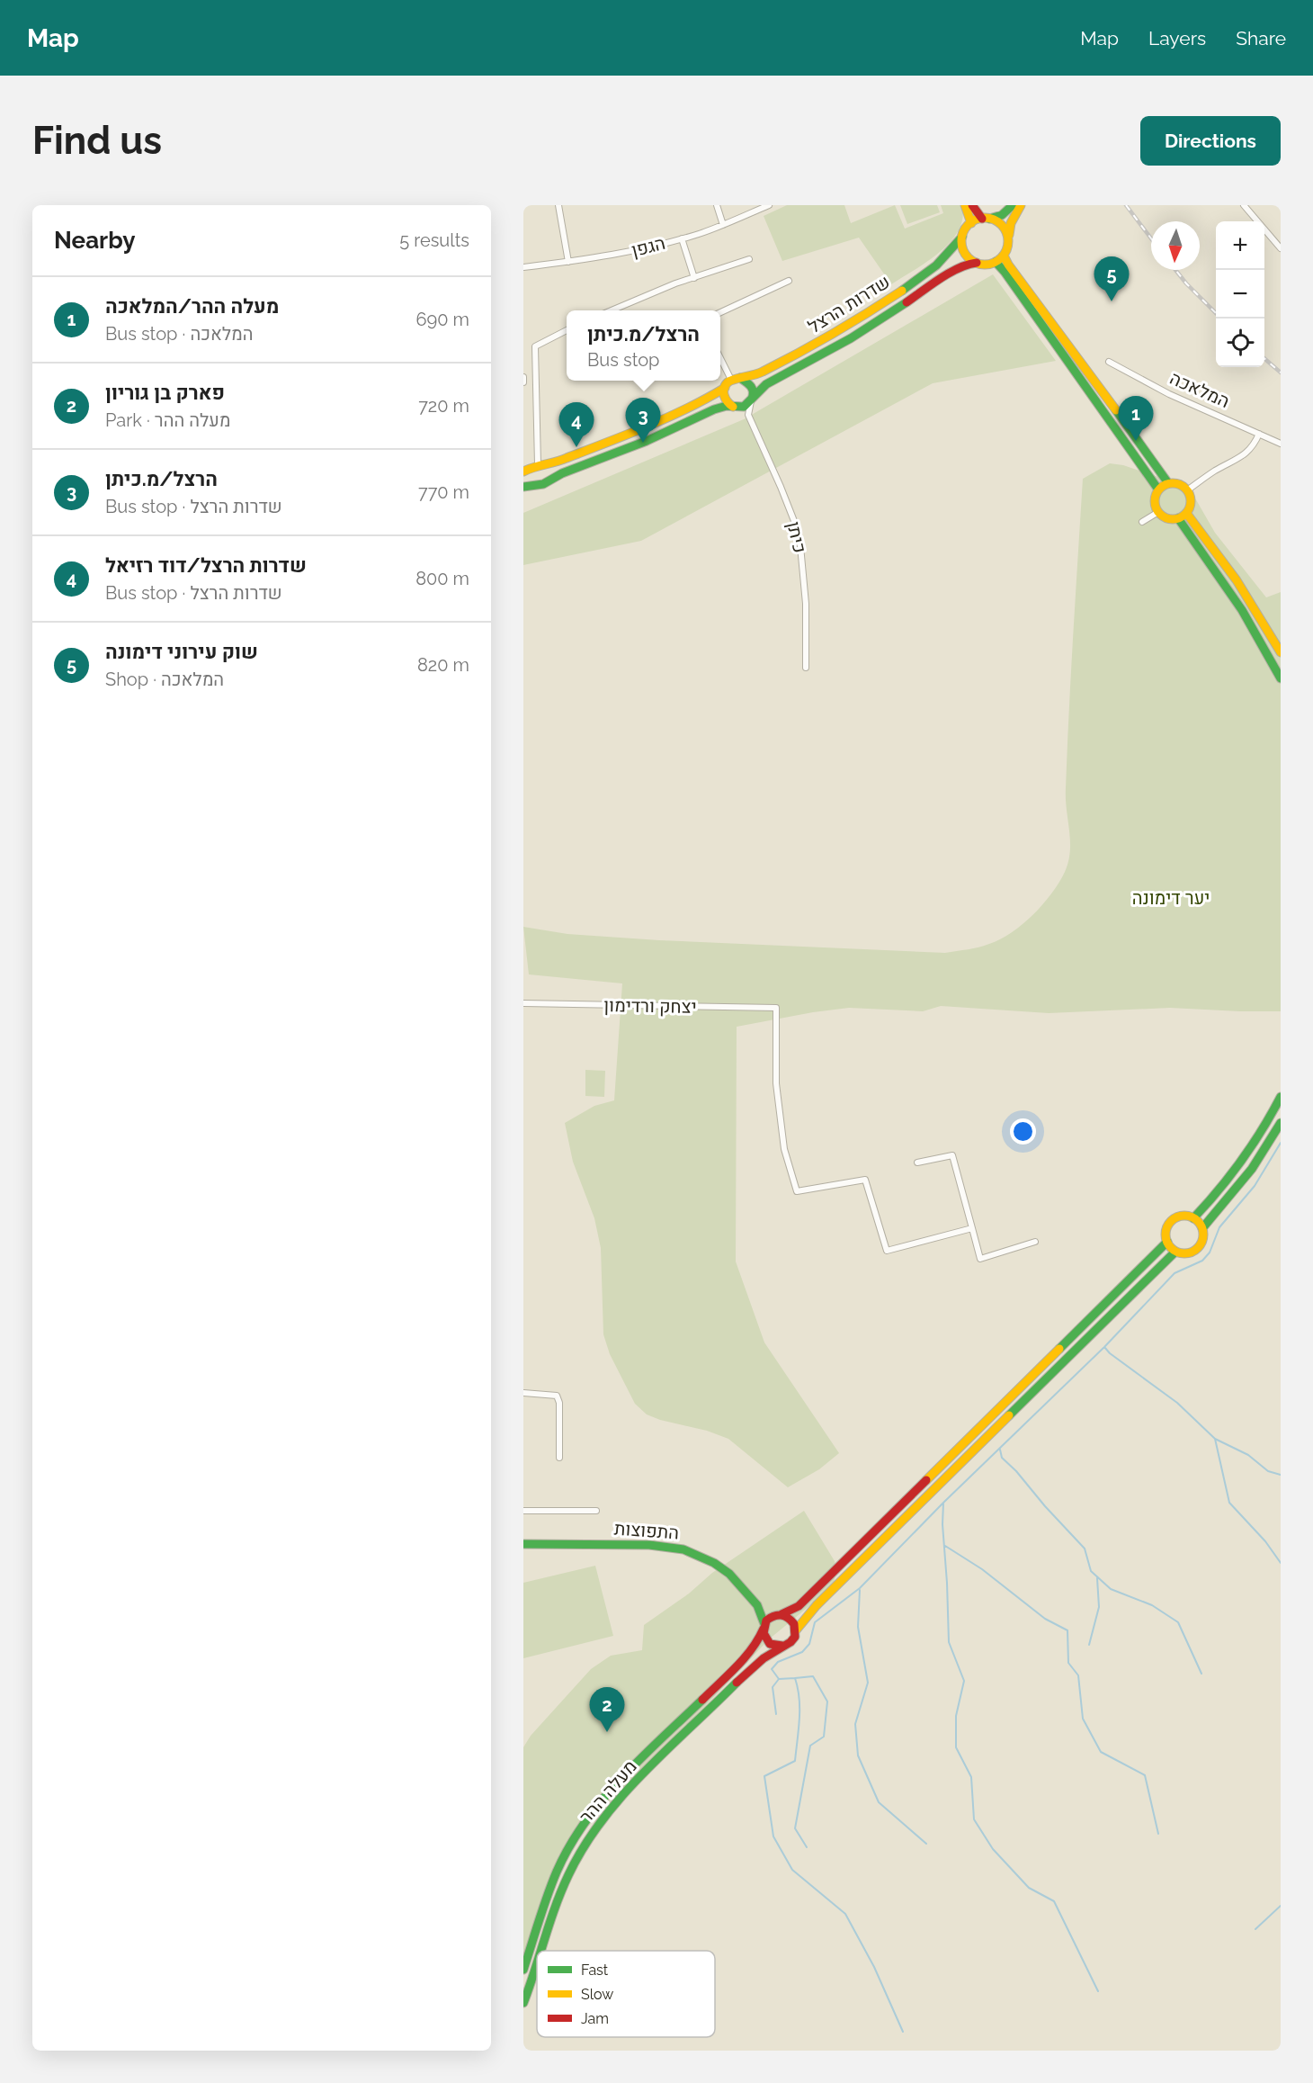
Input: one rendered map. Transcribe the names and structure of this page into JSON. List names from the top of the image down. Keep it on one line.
{"streets":{"main road":["שדרות הרצל","התפוצות","מעלה ההר"],"street":["הגפן","המלאכה","כיתן","יצחק ורדימון"]},"crossings":[["התפוצות","מעלה ההר"]],"parks":["יער דימונה"],"legend":["Fast","Slow","Jam"],"north":"bottom","page":{"header":"Map","nav":["Map","Layers","Share"],"buttons":"Directions","title":"Find us","heading":["Nearby","5 results"],"map_buttons":["+","−"],"pins":["5","1","3","4","2"],"list":[{"mark":"1","name":"מעלה ההר/המלאכה","note":"Bus stop · המלאכה","value":"690 m"},{"mark":"2","name":"פארק בן גוריון","note":"Park · מעלה ההר","value":"720 m"},{"mark":"3","name":"הרצל/מ.כיתן","note":"Bus stop · שדרות הרצל","value":"770 m"},{"mark":"4","name":"שדרות הרצל/דוד רזיאל","note":"Bus stop · שדרות הרצל","value":"800 m"},{"mark":"5","name":"שוק עירוני דימונה","note":"Shop · המלאכה","value":"820 m"}],"popup":["הרצל/מ.כיתן","Bus stop"]}}
